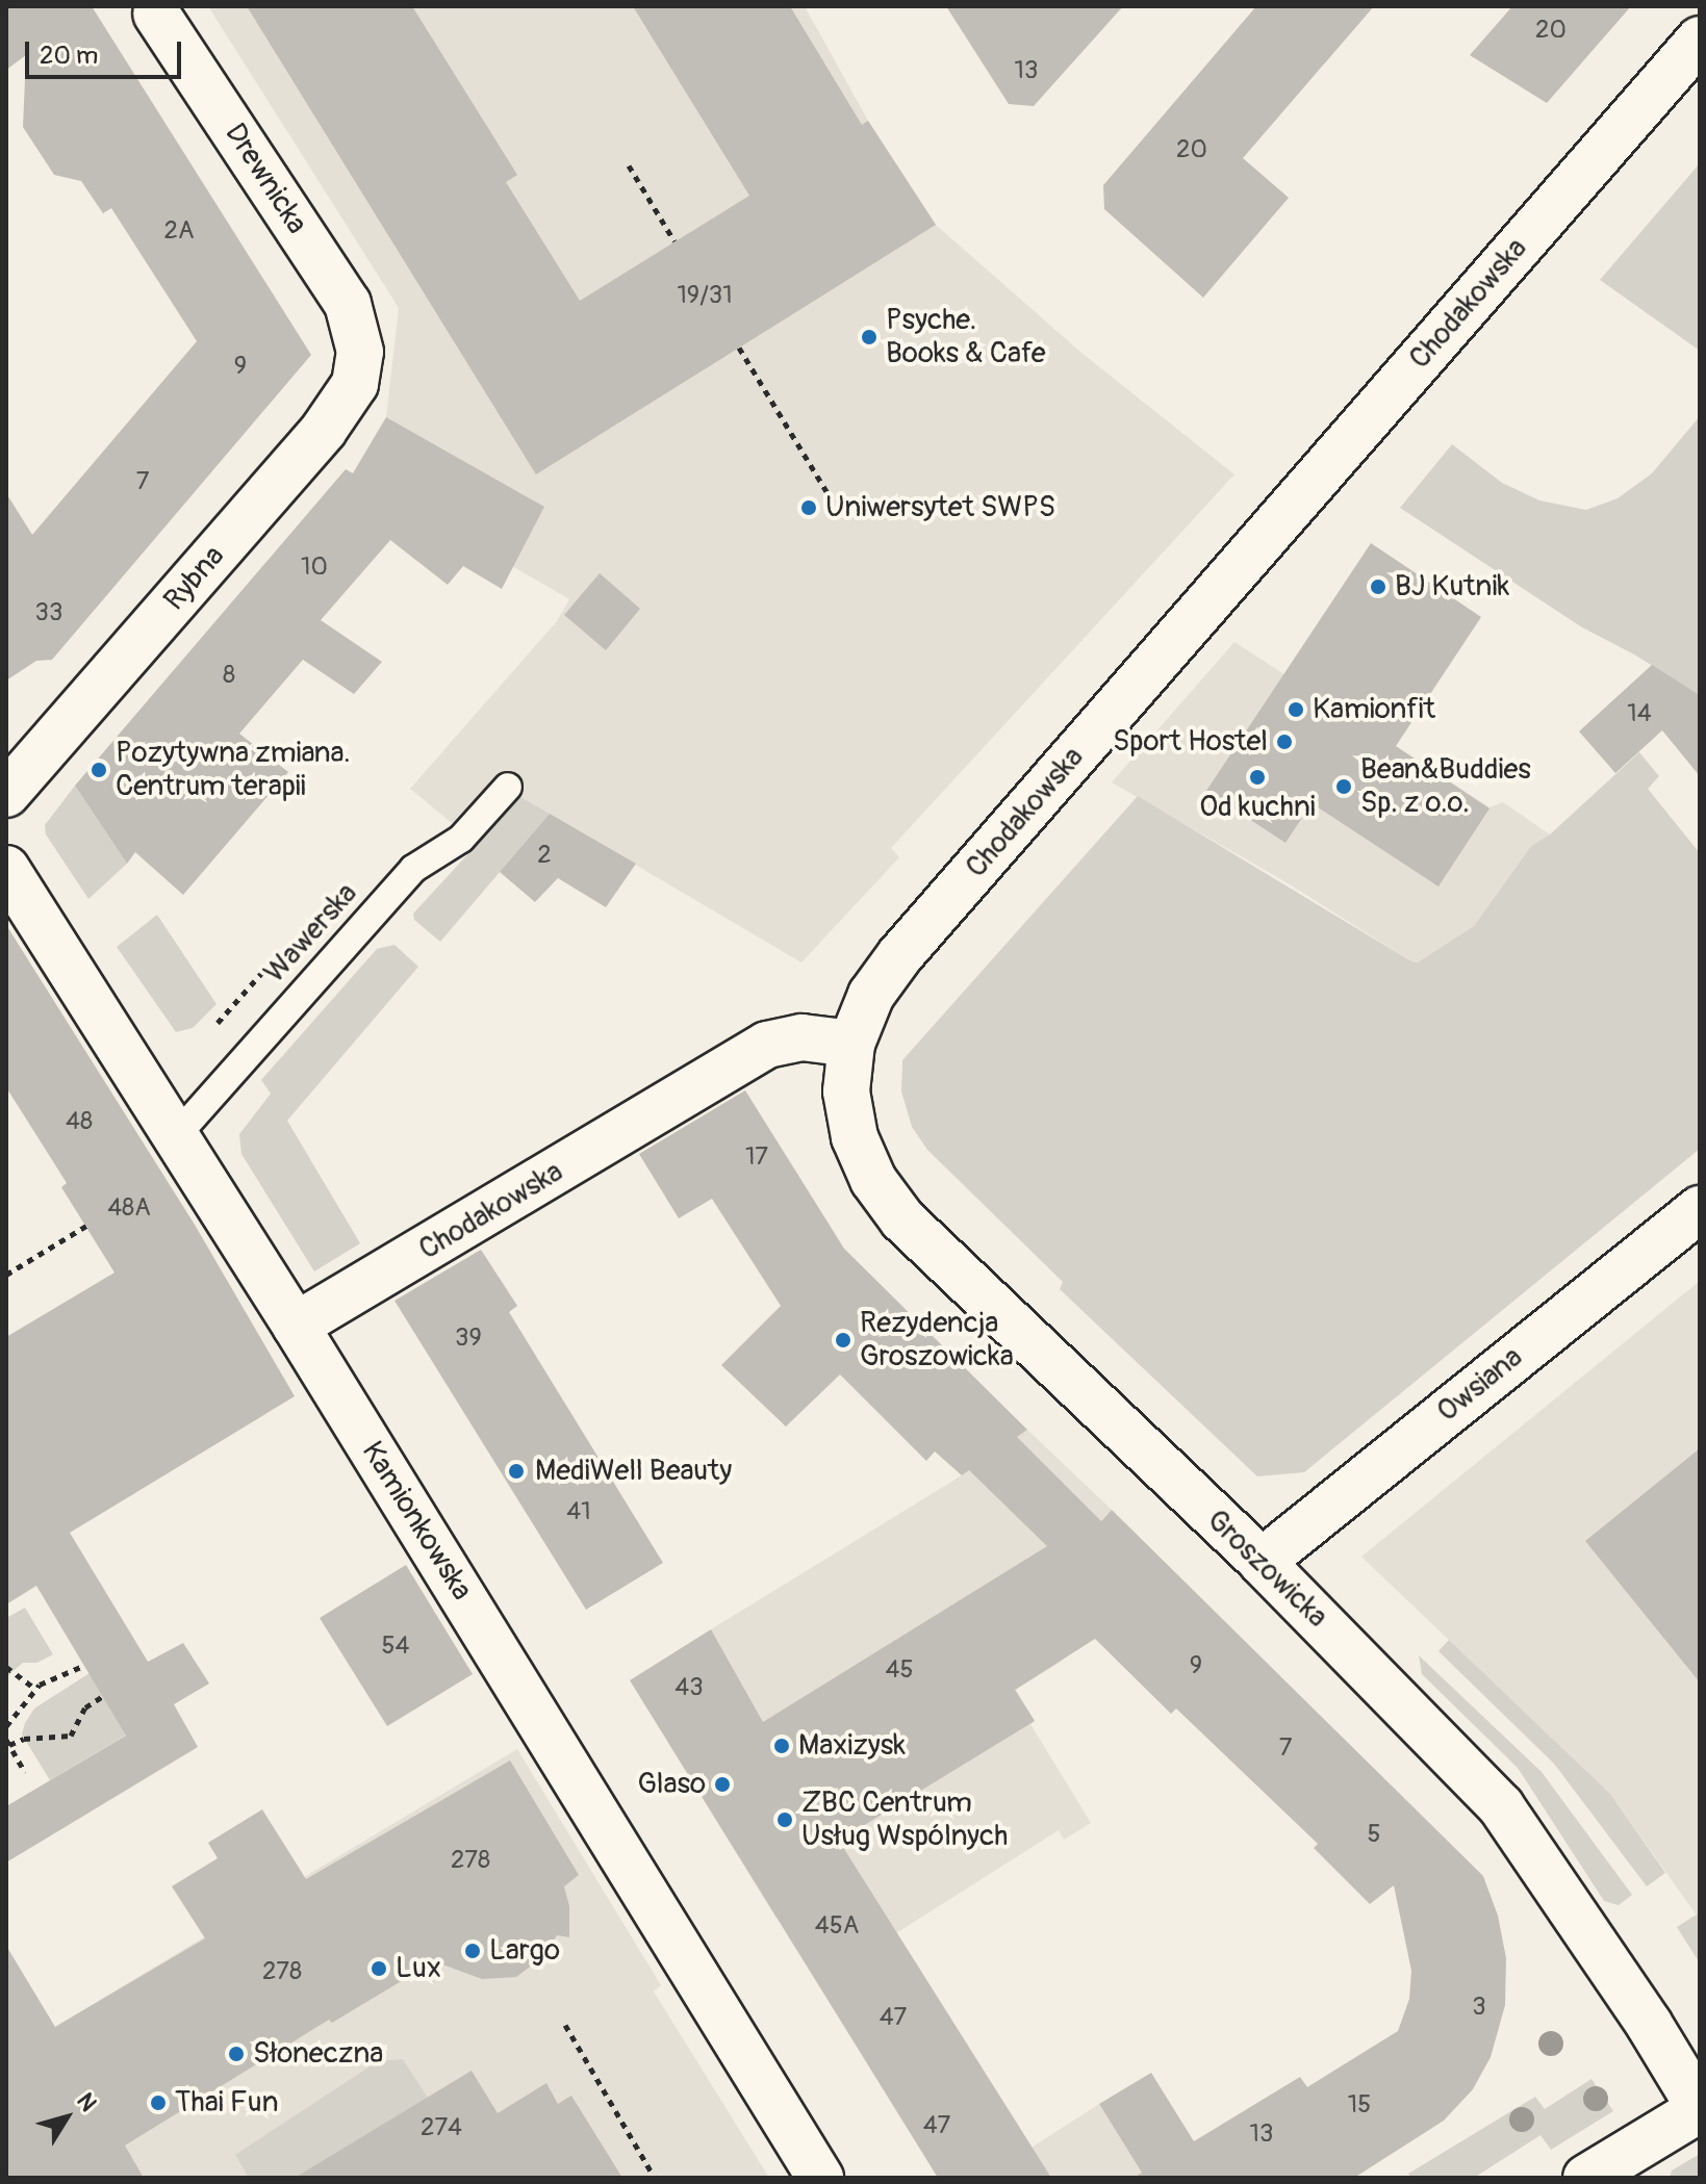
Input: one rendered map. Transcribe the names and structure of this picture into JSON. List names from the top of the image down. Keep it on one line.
{"streets":{"street":["Drewnicka","Chodakowska","Rybna","Owsiana","Kamionkowska","Groszowicka"],"lane":["Wawerska"]},"crossings":[["Drewnicka","Rybna"],["Chodakowska","Kamionkowska"],["Chodakowska","Groszowicka"],["Wawerska","Kamionkowska"],["Owsiana","Groszowicka"]],"places":["Psyche. Books & Cafe","Uniwersytet SWPS","BJ Kutnik","Kamionfit","Sport Hostel","Pozytywna zmiana. Centrum terapii","Od kuchni","Bean&Buddies Sp. z o.o.","Rezydencja Groszowicka","MediWell Beauty","Maxizysk","Glaso","ZBC Centrum Usług Wspólnych","Largo","Lux","Słoneczna","Thai Fun"],"house_numbers":["20","13","20","2A","19/31","9","7","10","33","8","14","2","48","17","48A","39","41","54","9","45","43","7","5","278","45A","278","3","47","15","47","274","13"],"scale_bar":"20 m","north":"top right"}
